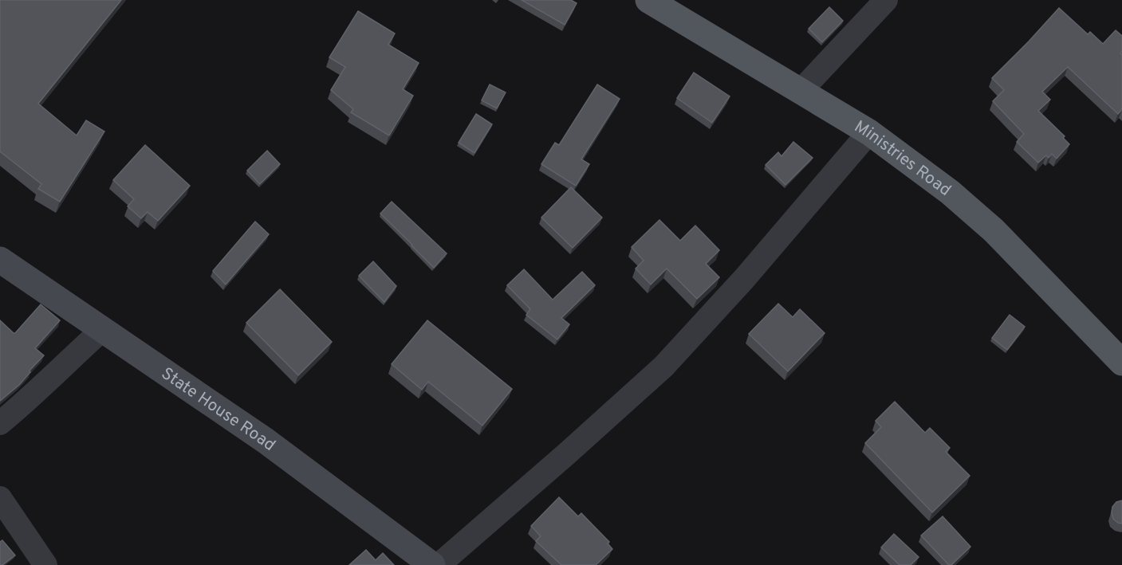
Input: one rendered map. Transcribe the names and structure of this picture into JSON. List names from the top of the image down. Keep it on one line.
{"streets":{"main road":["Ministries Road","State House Road"]}}
